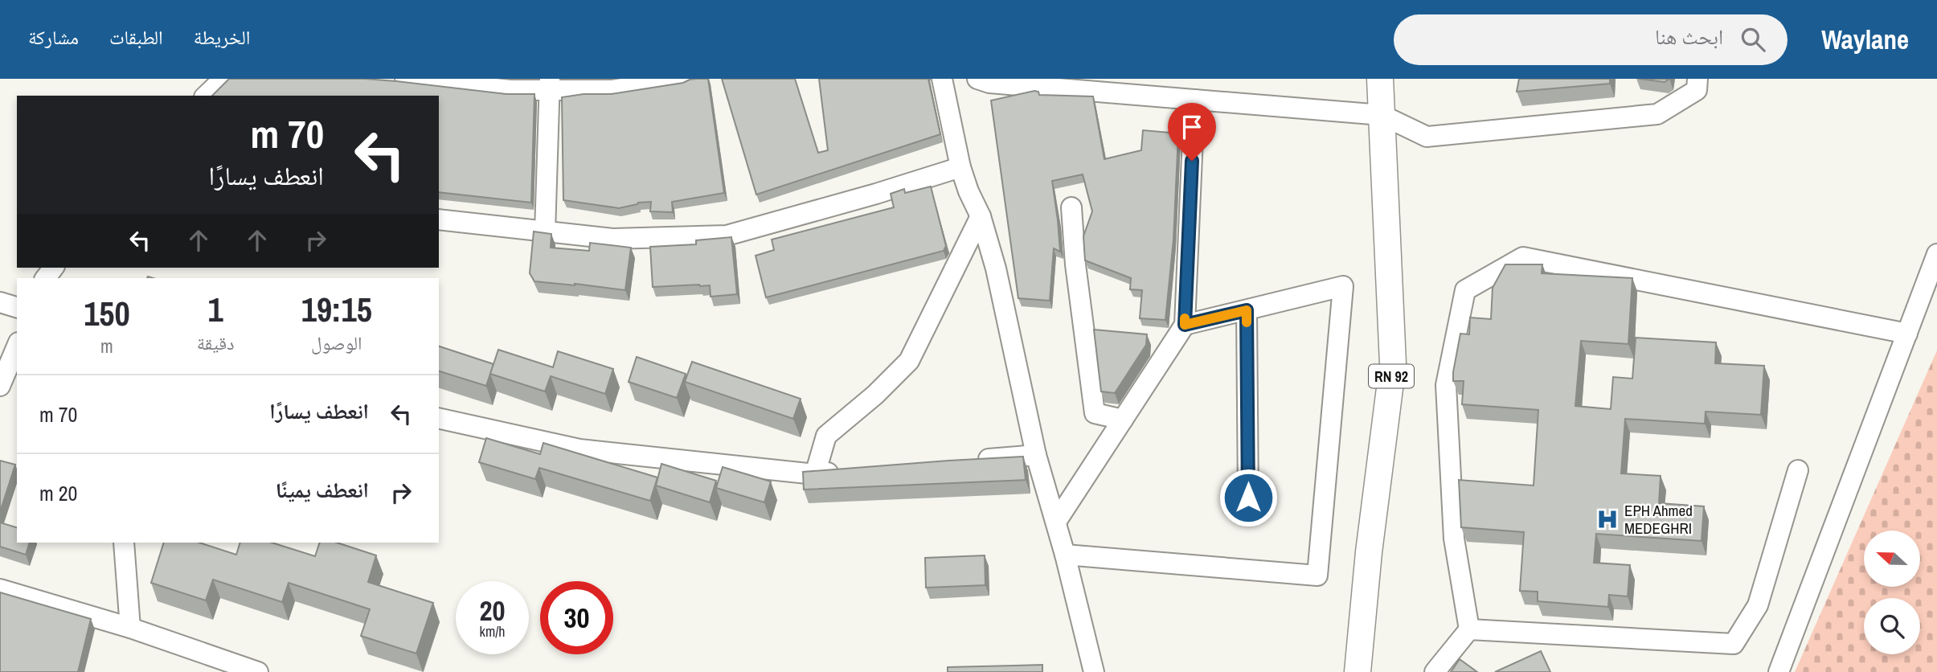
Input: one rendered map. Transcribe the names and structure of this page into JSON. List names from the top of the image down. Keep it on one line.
{"streets":{"main road":["RN 92"]},"places":{"hospital":["EPH Ahmed MEDEGHRI"]},"north":"left","page":{"header":"Waylane","search":"ابحث هنا","nav":["الخريطة","الطبقات","مشاركة"],"turn":["70 m","انعطف يسارًا"],"eta":["19:15","الوصول","1","دقيقة","150","m"],"list":[{"name":"انعطف يسارًا","value":"70 m"},{"name":"انعطف يمينًا","value":"20 m"}],"speed":"20 km/h","limit":"30"}}
